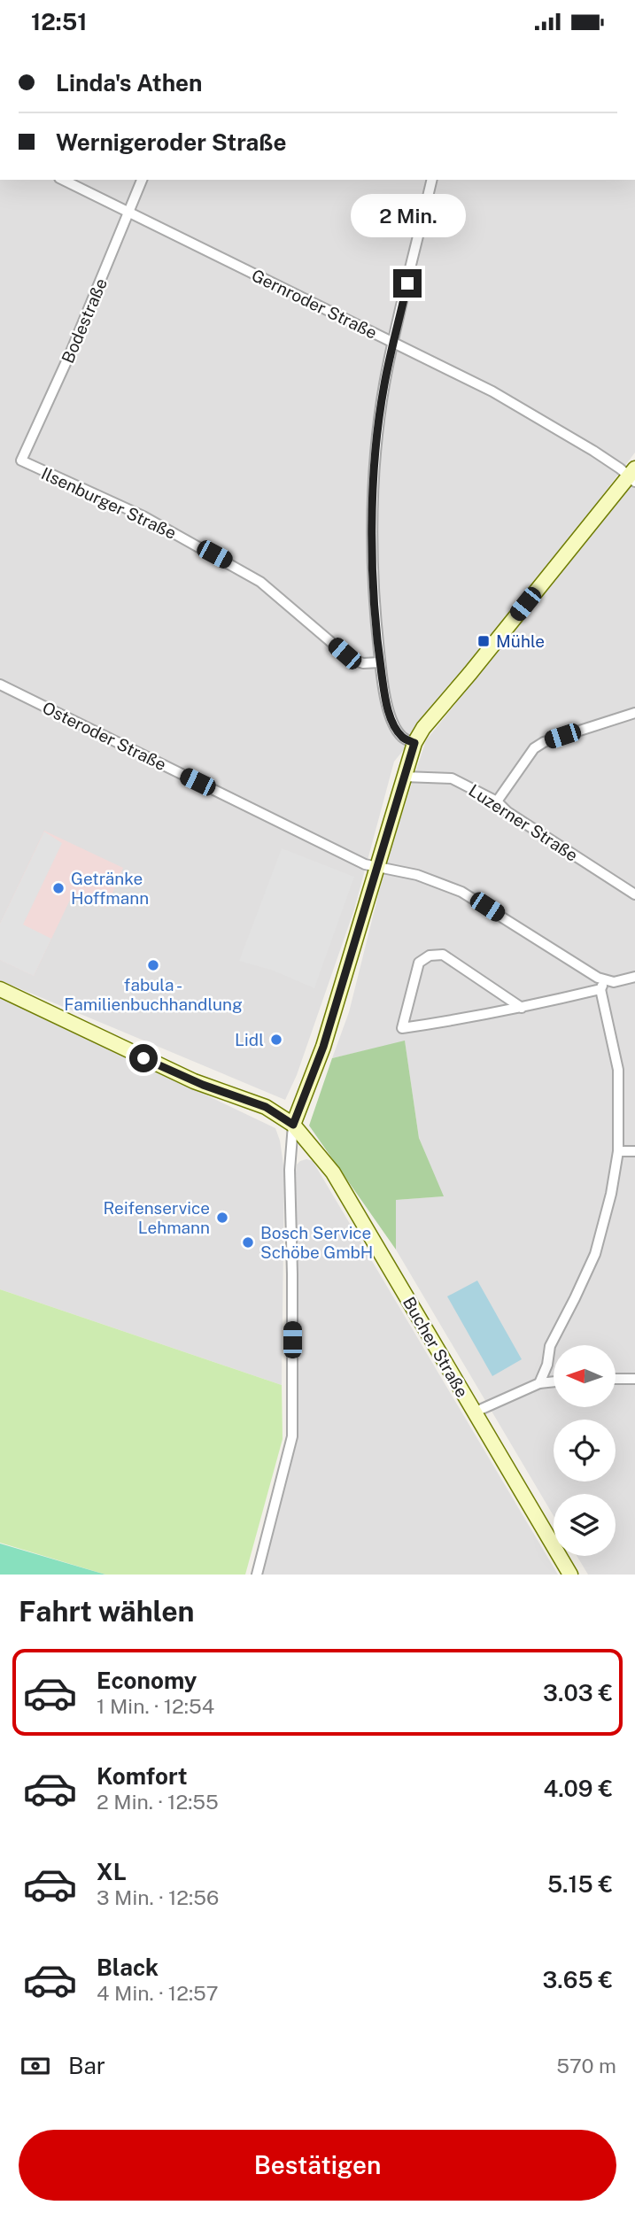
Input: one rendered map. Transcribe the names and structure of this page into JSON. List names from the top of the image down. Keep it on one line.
{"streets":{"main road":["Bucher Straße"],"street":["Gernroder Straße","Bodestraße","Ilsenburger Straße","Osteroder Straße","Luzerner Straße"]},"crossings":[["Gernroder Straße","Bodestraße"],["Bodestraße","Ilsenburger Straße"]],"places":{"transit":["Mühle"],"other":["Getränke Hoffmann","fabula - Familienbuchhandlung","Lidl","Reifenservice Lehmann","Bosch Service Schöbe GmbH"]},"north":"left","page":{"status":"12:51","banner":["Linda's Athen","Wernigeroder Straße"],"bubble":"2 Min.","heading":"Fahrt wählen","list":[{"name":"Economy","note":"1 Min. · 12:54","value":"3.03 €"},{"name":"Komfort","note":"2 Min. · 12:55","value":"4.09 €"},{"name":"XL","note":"3 Min. · 12:56","value":"5.15 €"},{"name":"Black","note":"4 Min. · 12:57","value":"3.65 €"}],"pay":["Bar","570 m"],"buttons":"Bestätigen"}}
